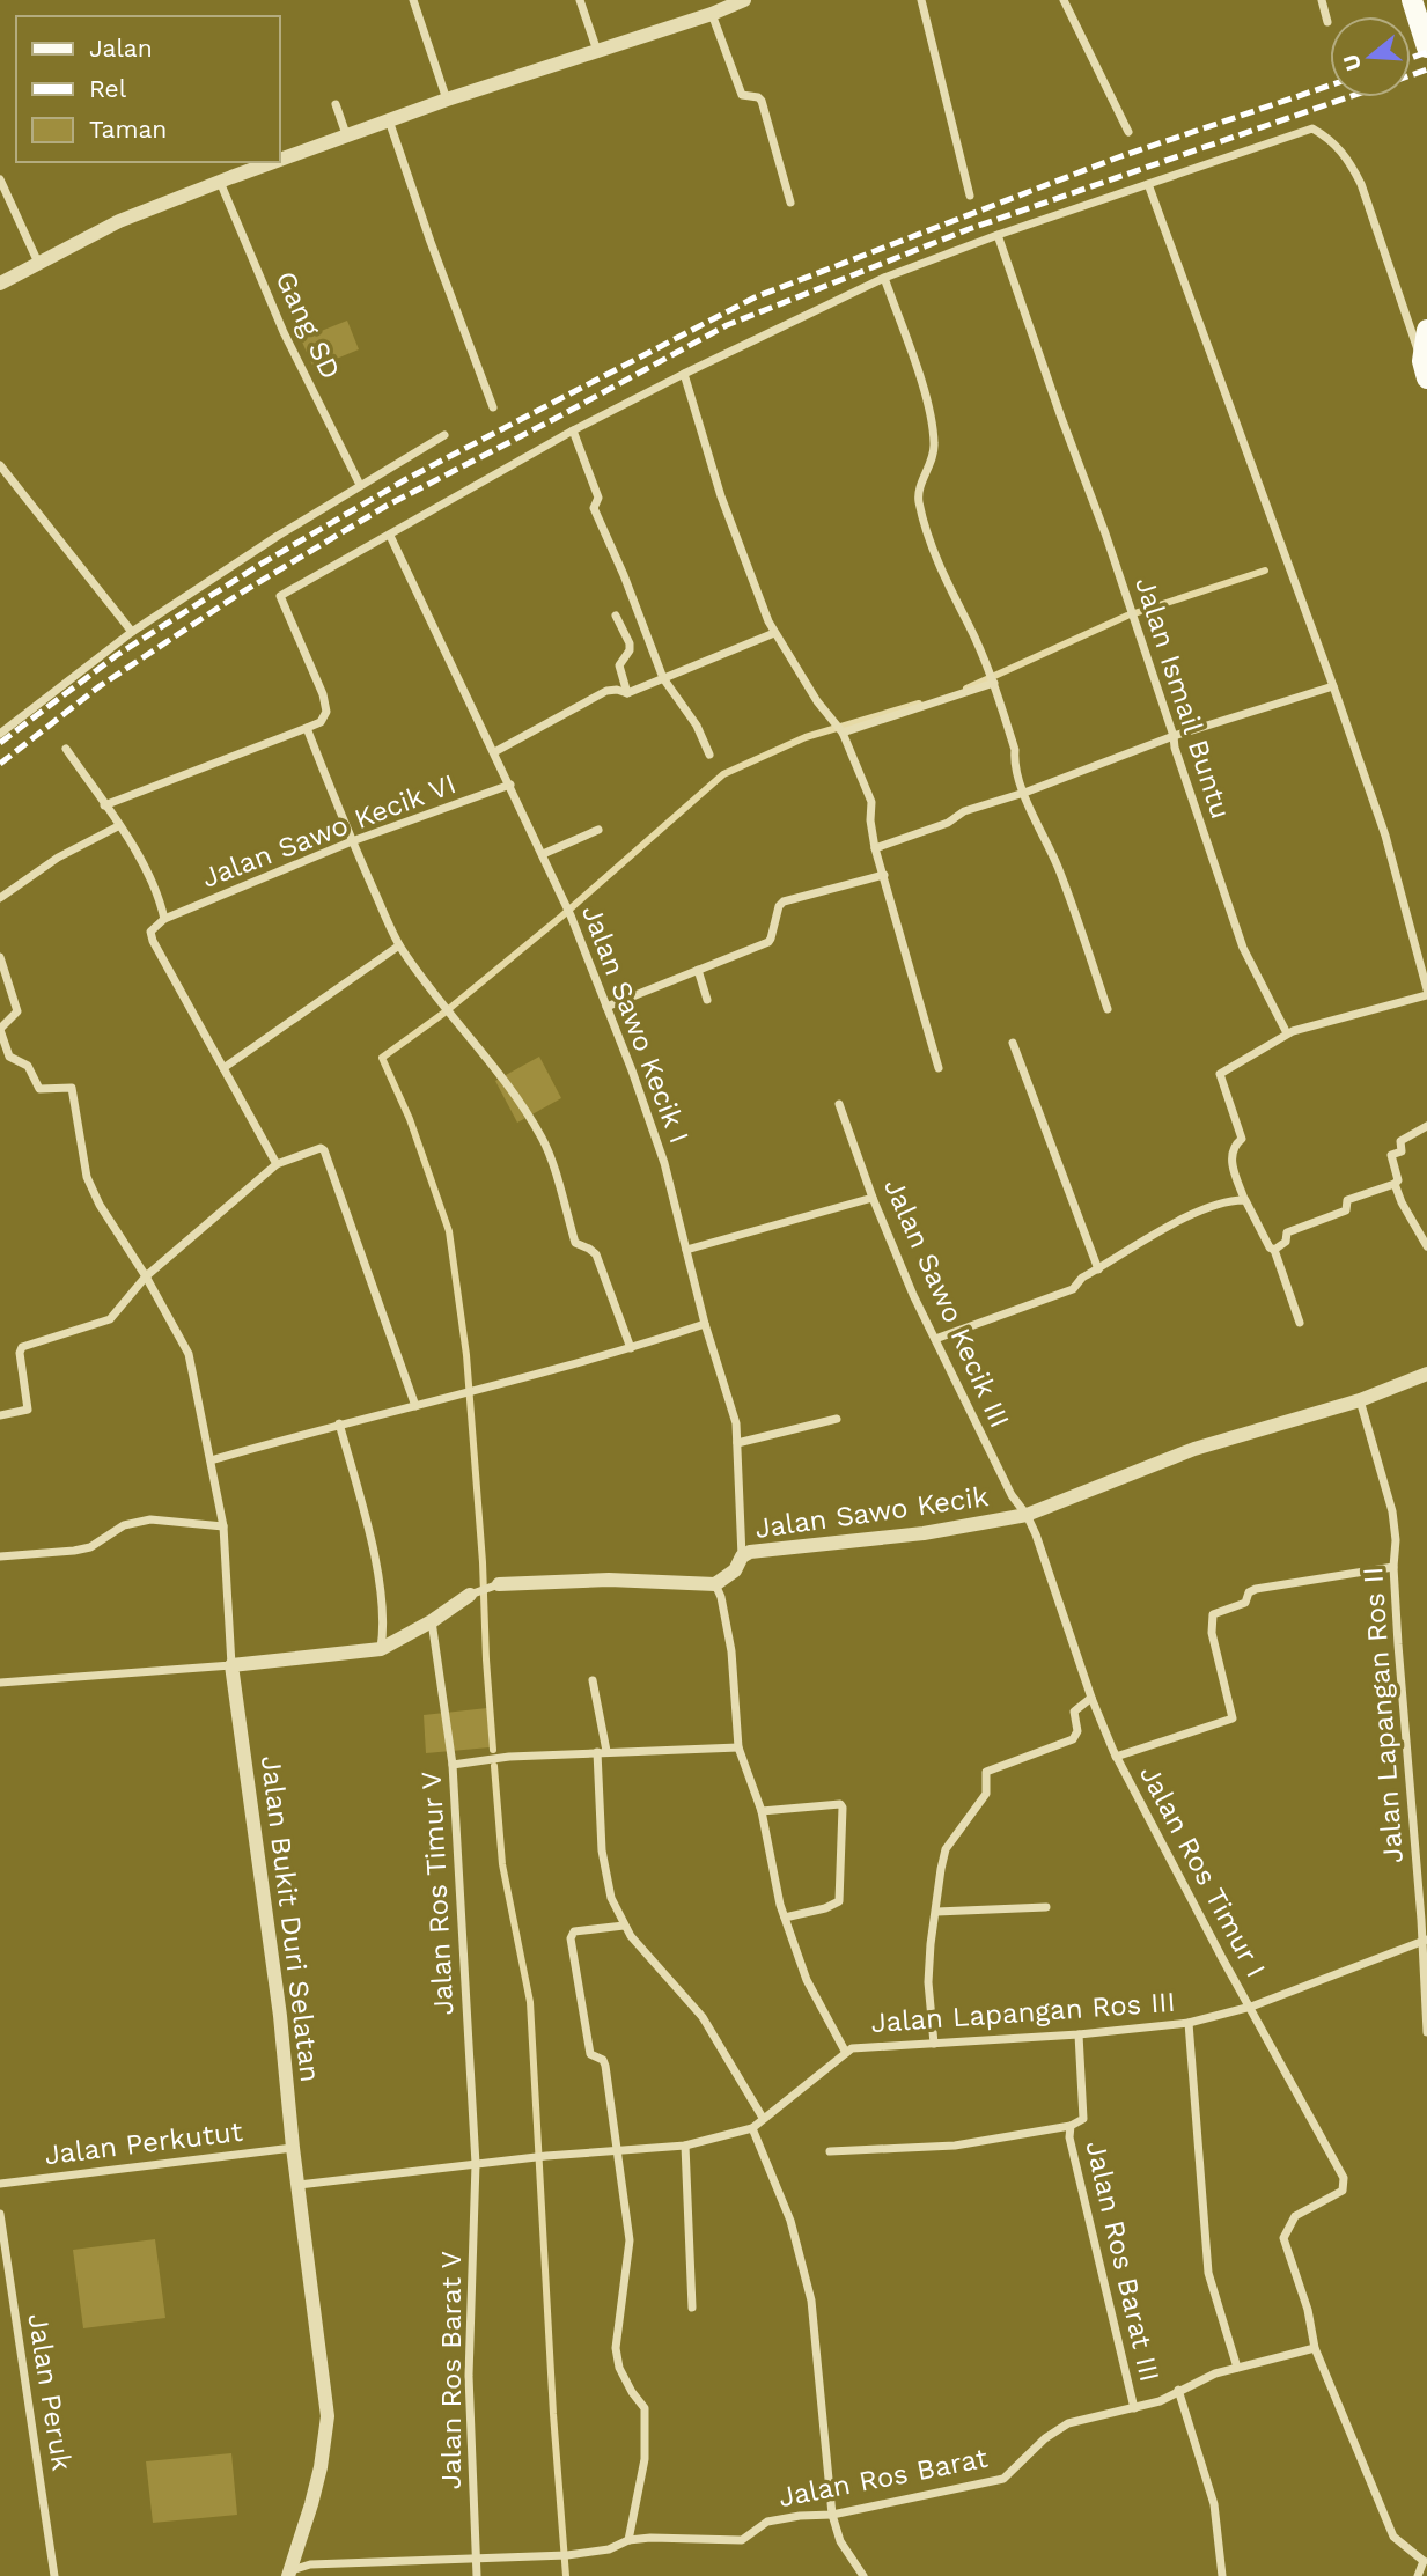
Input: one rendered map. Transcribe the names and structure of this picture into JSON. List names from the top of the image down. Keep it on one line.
{"streets":{"street":["Gang SD","Jalan Ismail Buntu","Jalan Sawo Kecik VI","Jalan Sawo Kecik I","Jalan Sawo Kecik III","Jalan Sawo Kecik","Jalan Lapangan Ros II","Jalan Ros Timur I","Jalan Ros Timur V","Jalan Bukit Duri Selatan","Jalan Lapangan Ros III","Jalan Perkutut","Jalan Ros Barat III","Jalan Ros Barat V","Jalan Peruk","Jalan Ros Barat"]},"crossings":[["Jalan Sawo Kecik VI","Jalan Sawo Kecik I"],["Jalan Sawo Kecik I","Jalan Sawo Kecik"],["Jalan Sawo Kecik III","Jalan Sawo Kecik"],["Jalan Sawo Kecik III","Jalan Ros Timur I"],["Jalan Sawo Kecik","Jalan Lapangan Ros II"],["Jalan Lapangan Ros II","Jalan Lapangan Ros III"],["Jalan Ros Timur I","Jalan Lapangan Ros III"],["Jalan Ros Timur I","Jalan Ros Barat"],["Jalan Ros Timur V","Jalan Ros Barat V"],["Jalan Bukit Duri Selatan","Jalan Perkutut"],["Jalan Bukit Duri Selatan","Jalan Ros Barat"],["Jalan Lapangan Ros III","Jalan Ros Barat III"],["Jalan Ros Barat III","Jalan Ros Barat"],["Jalan Ros Barat V","Jalan Ros Barat"]],"legend":["Jalan","Rel","Taman"],"north":"left"}
